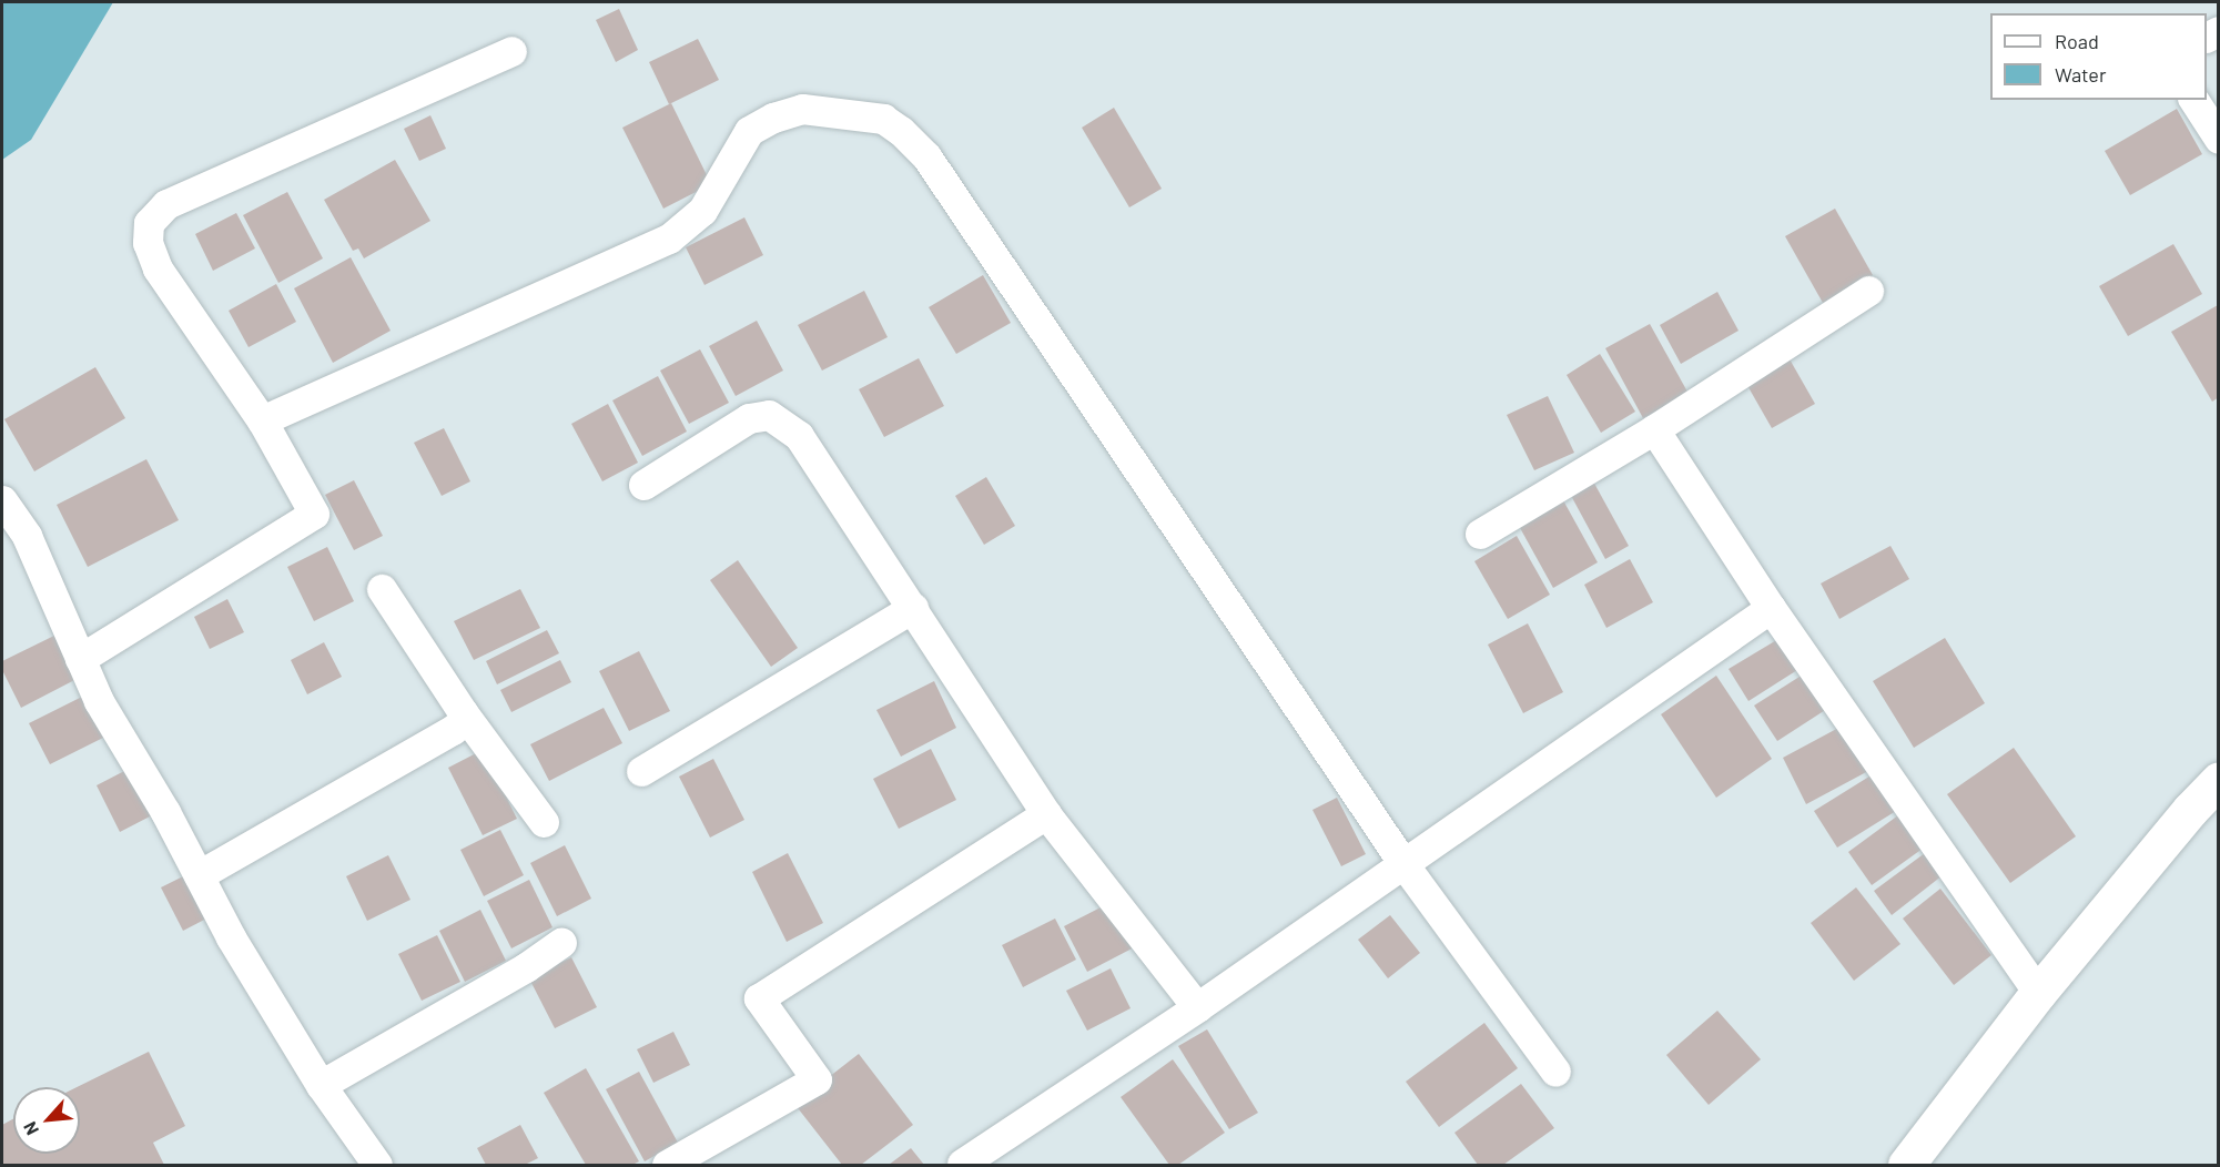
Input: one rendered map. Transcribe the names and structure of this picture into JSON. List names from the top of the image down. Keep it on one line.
{"legend":["Road","Water"],"north":"bottom left"}
